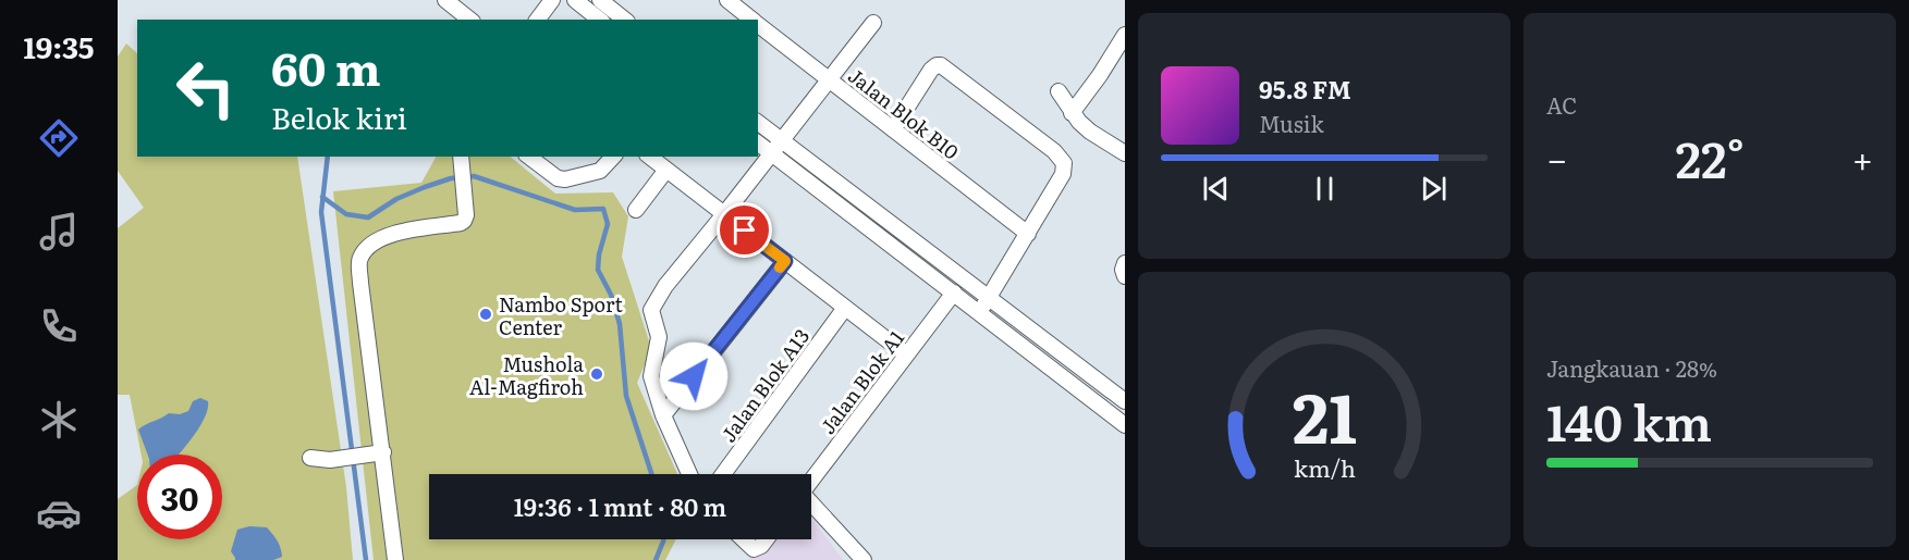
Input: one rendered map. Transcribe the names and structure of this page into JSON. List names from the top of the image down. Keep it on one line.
{"streets":{"street":["Jalan Blok B10","Jalan Blok A1","Jalan Blok A13"]},"places":["Nambo Sport Center","Mushola Al-Magfiroh"],"page":{"tabs":"19:35","tile":["AC",["Jangkauan · 28%","140 km"]],"turn":["60 m","Belok kiri"],"song":["95.8 FM","Musik"],"heat":["−","22°","+"],"limit":"30","trip":"19:36 · 1 mnt · 80 m","gauge":["21","km/h"]}}
